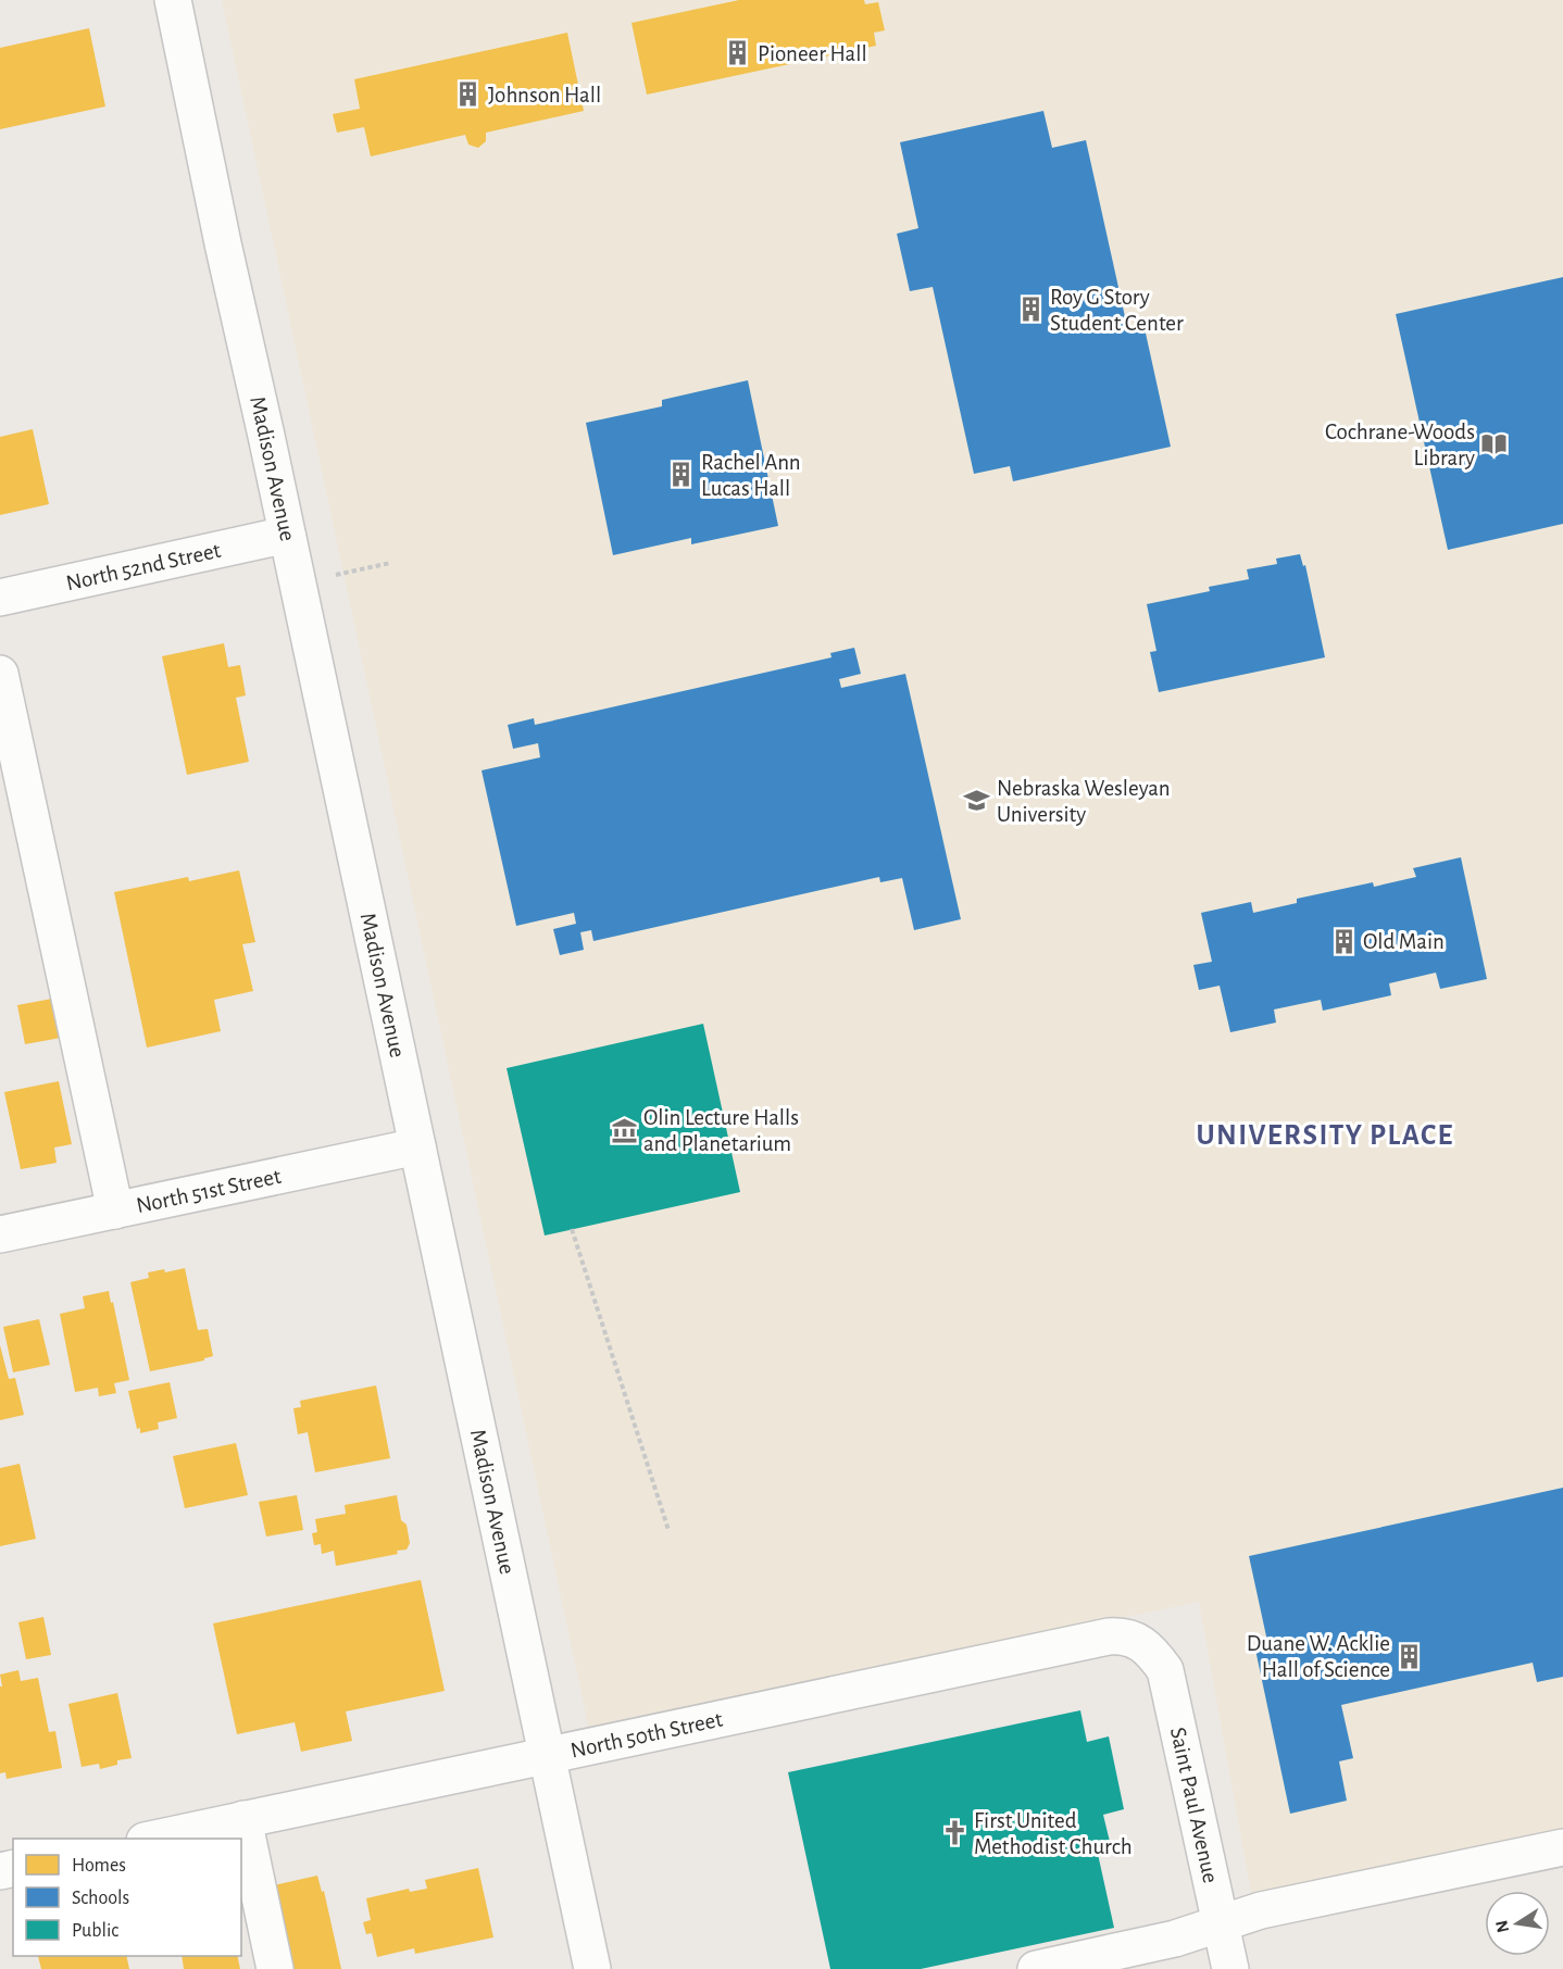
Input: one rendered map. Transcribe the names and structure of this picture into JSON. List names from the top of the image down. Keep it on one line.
{"streets":{"street":["Madison Avenue","North 52nd Street","North 51st Street","North 50th Street","Saint Paul Avenue"]},"crossings":[["Madison Avenue","North 52nd Street"],["Madison Avenue","North 51st Street"],["Madison Avenue","North 50th Street"],["North 50th Street","Saint Paul Avenue"]],"districts":["UNIVERSITY PLACE"],"places":{"building":["Pioneer Hall","Johnson Hall","Roy G Story Student Center","Rachel Ann Lucas Hall","Old Main","Duane W. Acklie Hall of Science"],"library":["Cochrane-Woods Library"],"school or university":["Nebraska Wesleyan University"],"museum":["Olin Lecture Halls and Planetarium"],"church":["First United Methodist Church"]},"legend":["Homes","Schools","Public"],"north":"left"}
